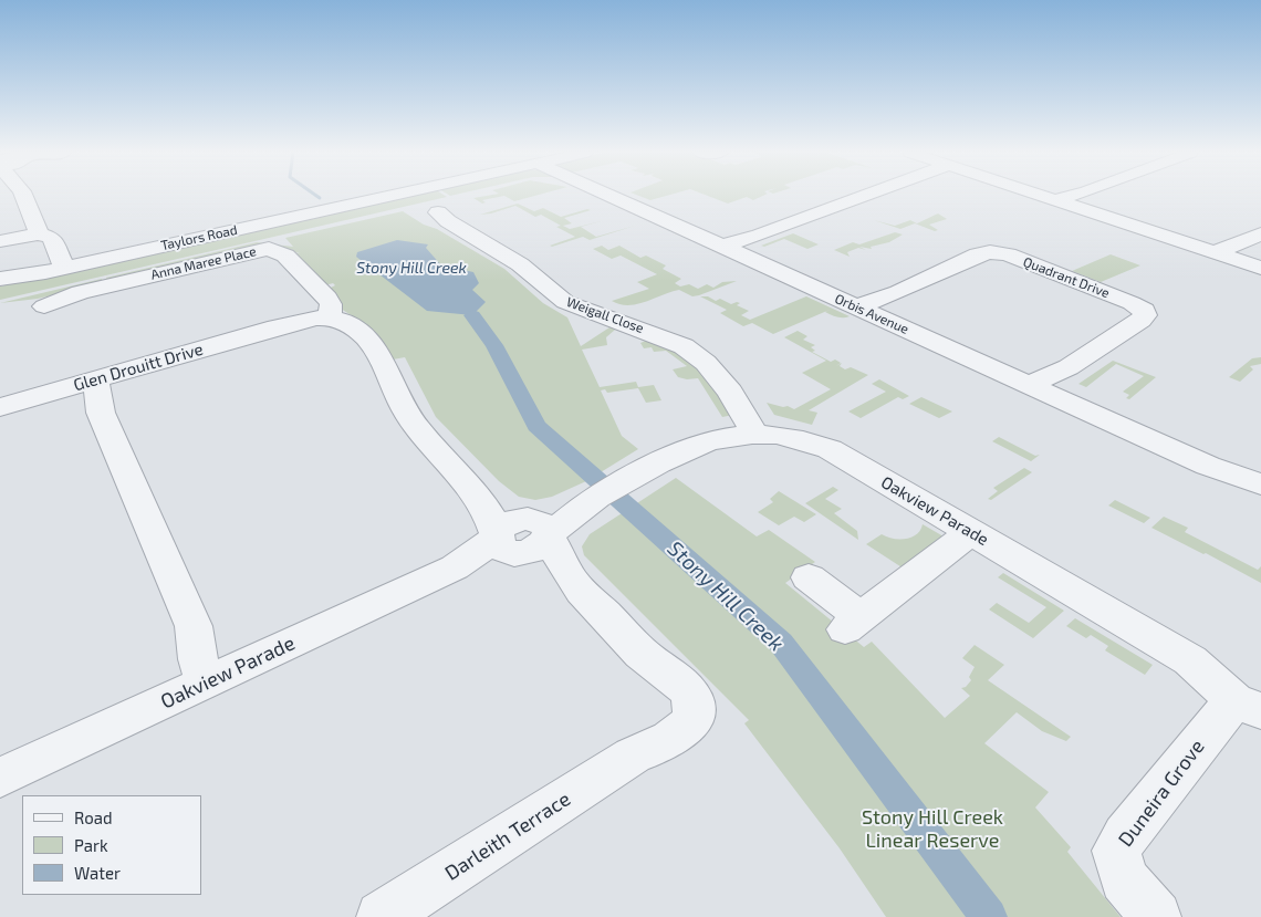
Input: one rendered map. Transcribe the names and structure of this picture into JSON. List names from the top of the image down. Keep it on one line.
{"streets":{"street":["Taylors Road","Anna Maree Place","Quadrant Drive","Orbis Avenue","Weigall Close","Glen Drouitt Drive","Oakview Parade","Duneira Grove","Darleith Terrace"]},"crossings":[["Anna Maree Place","Glen Drouitt Drive"],["Quadrant Drive","Orbis Avenue"],["Weigall Close","Oakview Parade"],["Oakview Parade","Duneira Grove"],["Oakview Parade","Darleith Terrace"]],"water":["Stony Hill Creek"],"parks":["Stony Hill Creek Linear Reserve"],"legend":["Road","Park","Water"]}
